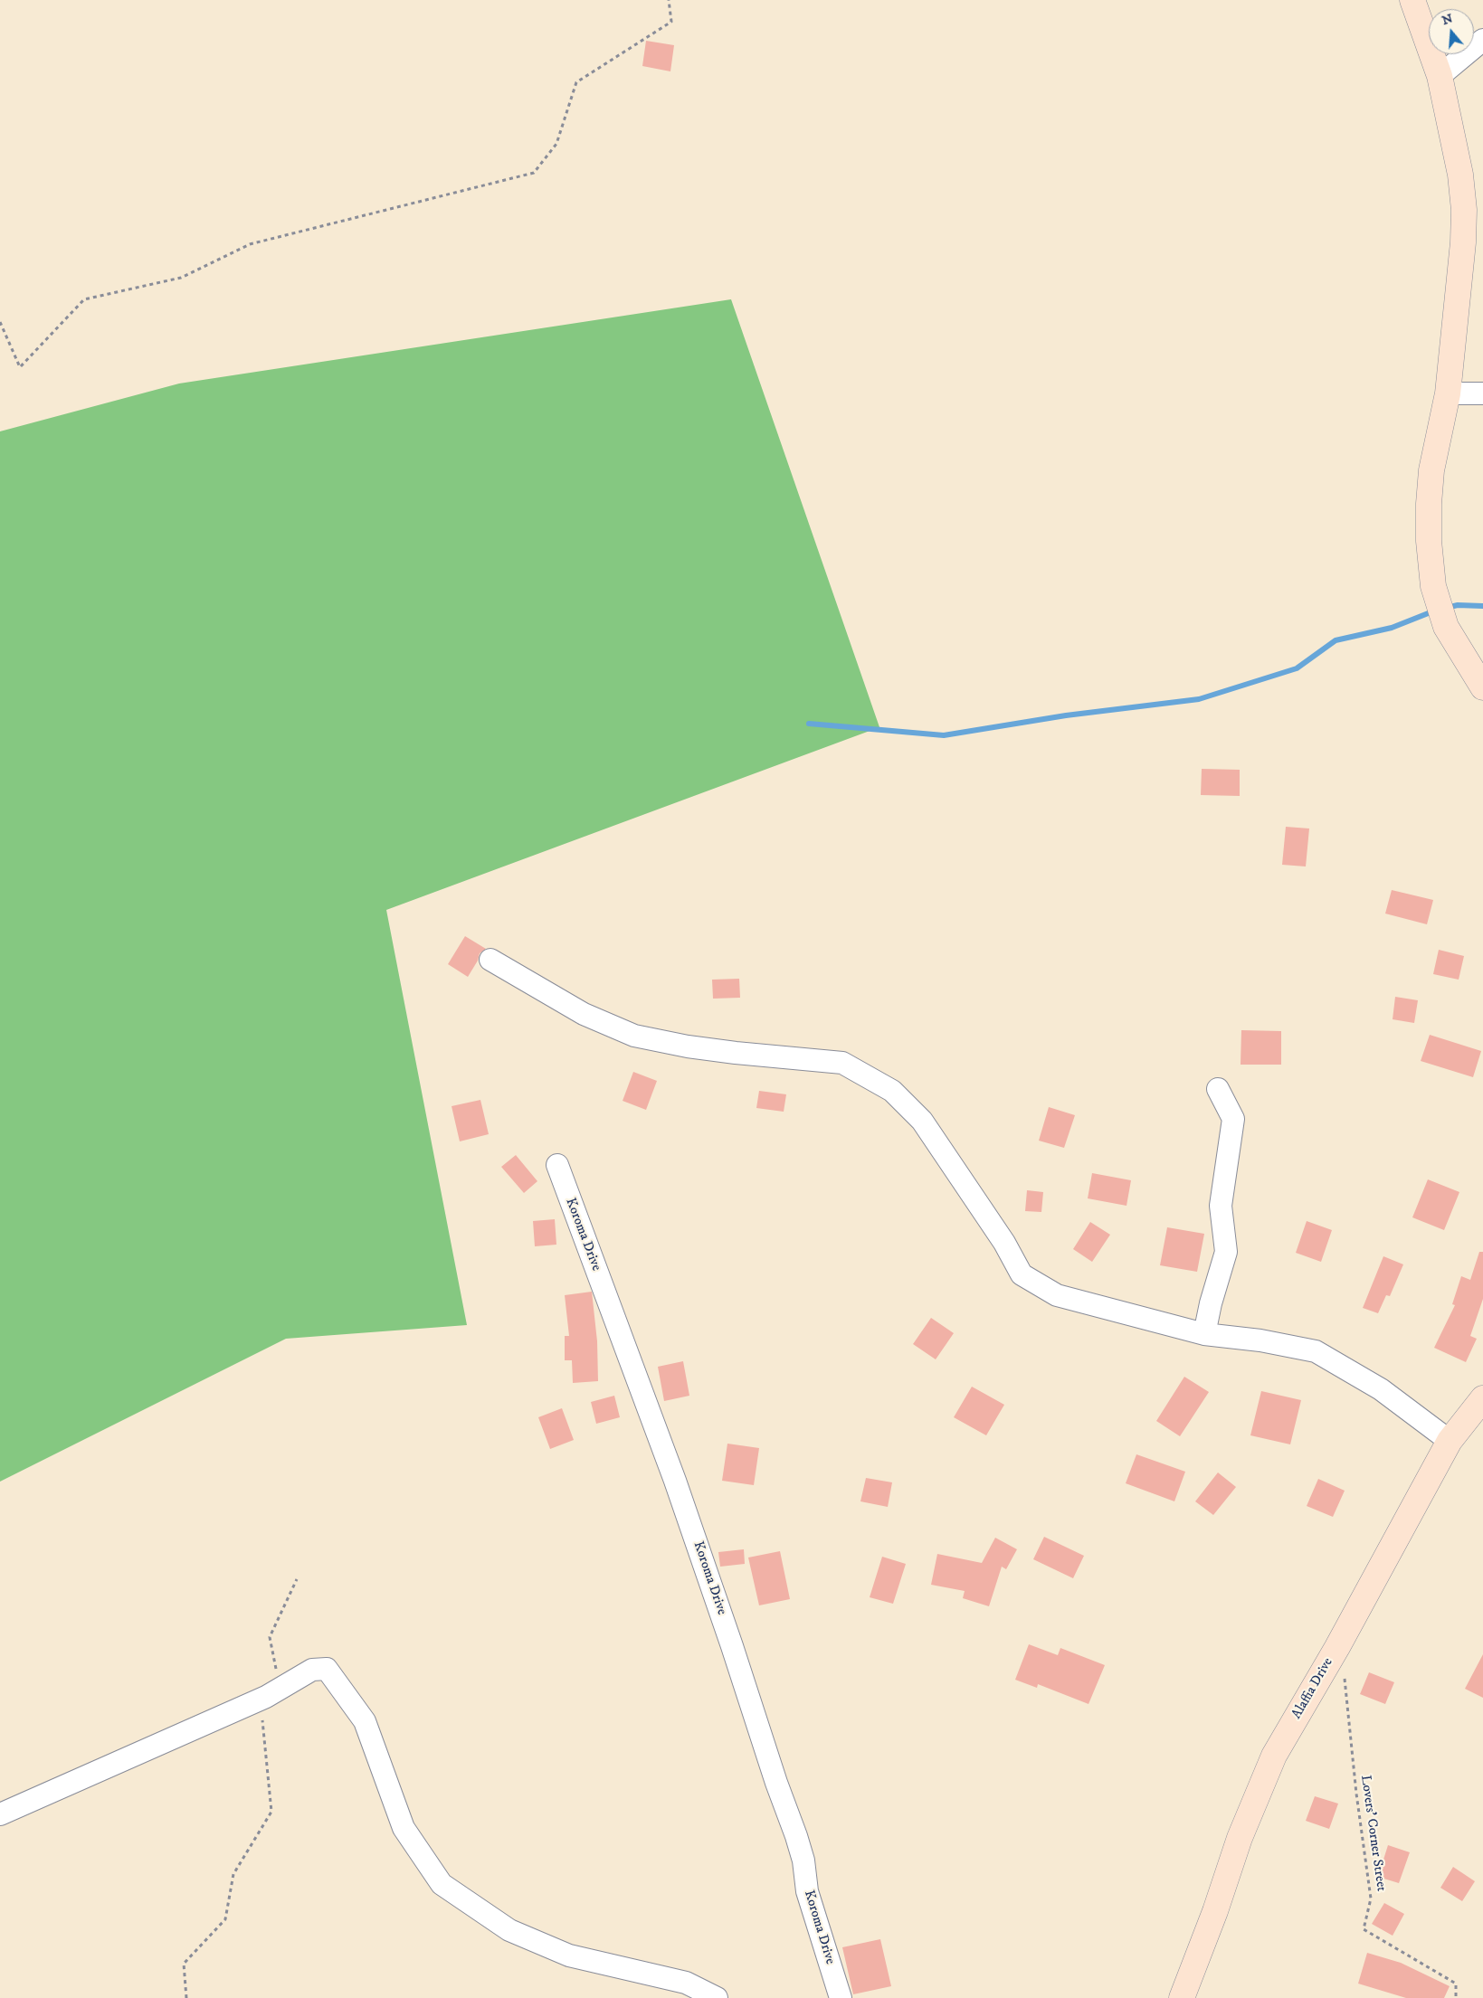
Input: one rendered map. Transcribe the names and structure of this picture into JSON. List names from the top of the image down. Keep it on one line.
{"streets":{"street":["Koroma Drive","Alaffia Drive"],"path":["Lovers' Corner Street"]},"crossings":[["Alaffia Drive","Lovers' Corner Street"]],"north":"top"}
